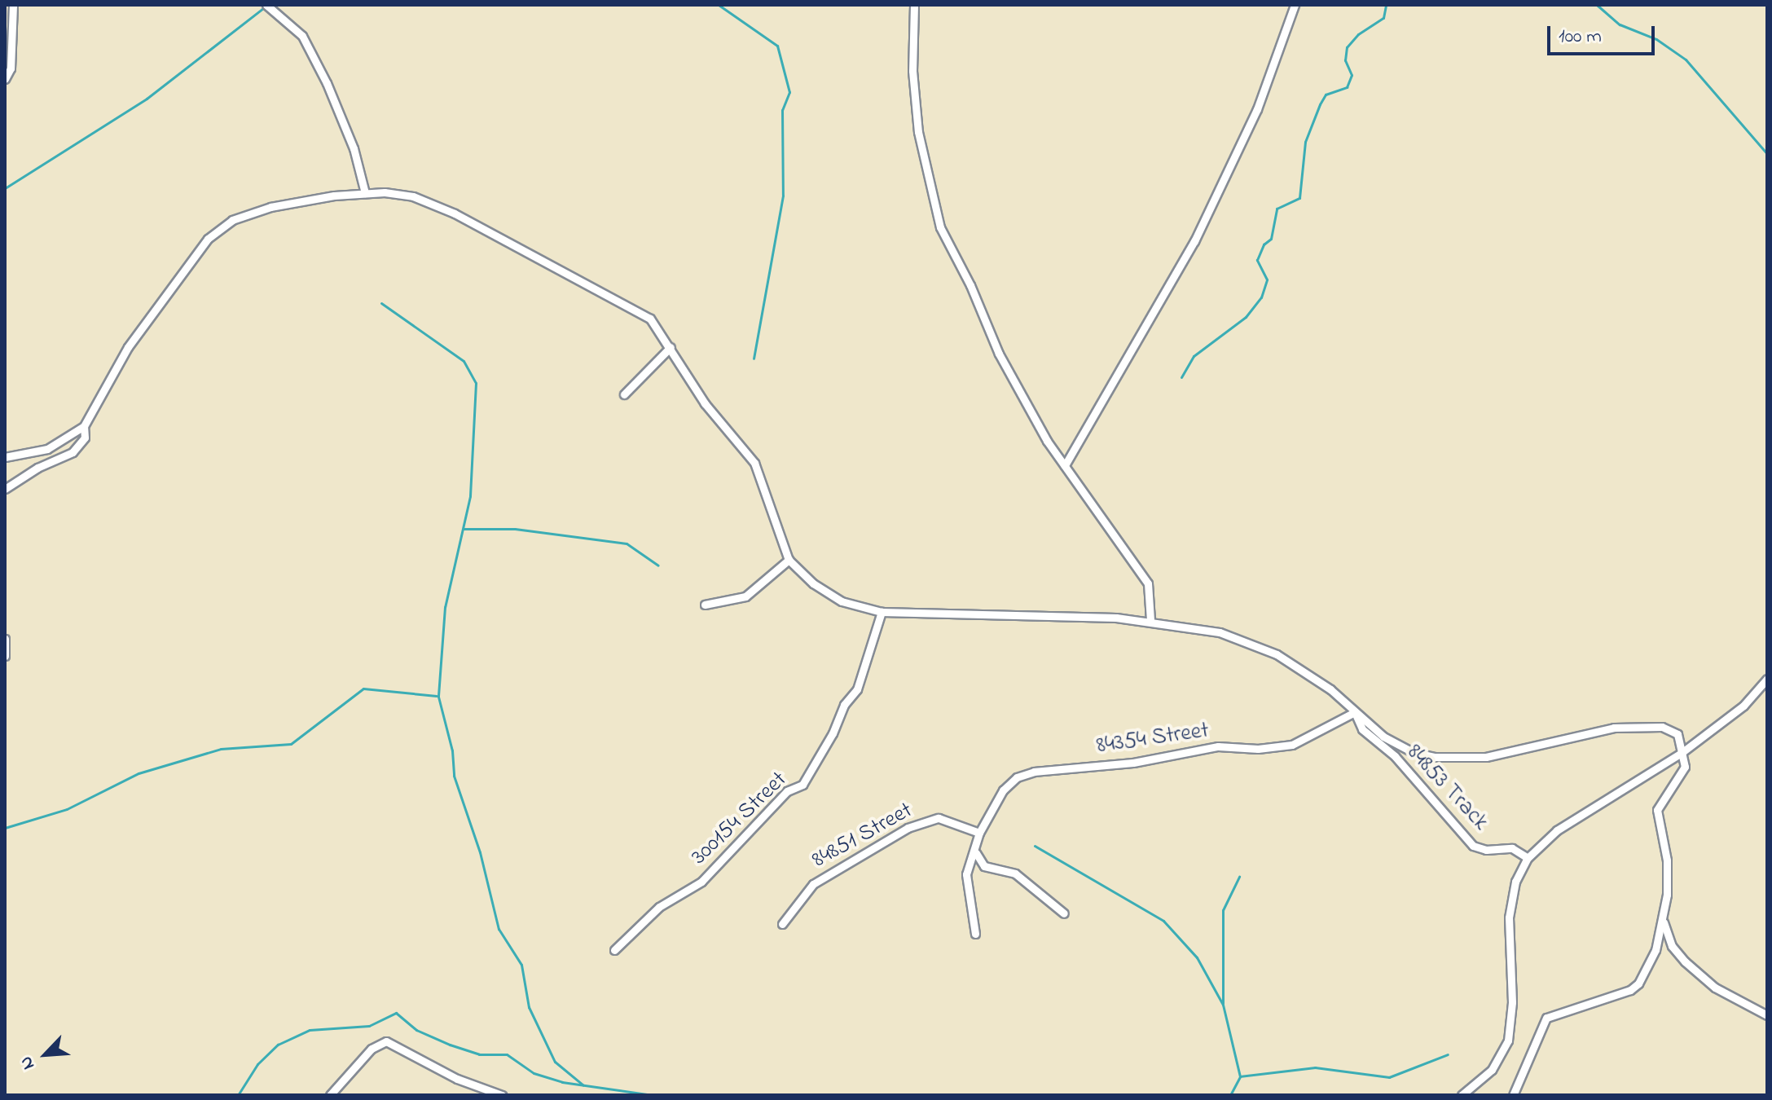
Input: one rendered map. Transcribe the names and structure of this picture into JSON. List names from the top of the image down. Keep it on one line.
{"streets":{"street":["84354 Street","84853 Track","300154 Street","84851 Street"]},"crossings":[["84354 Street","84853 Track"],["84354 Street","84851 Street"]],"scale_bar":"100 m","north":"bottom left"}
